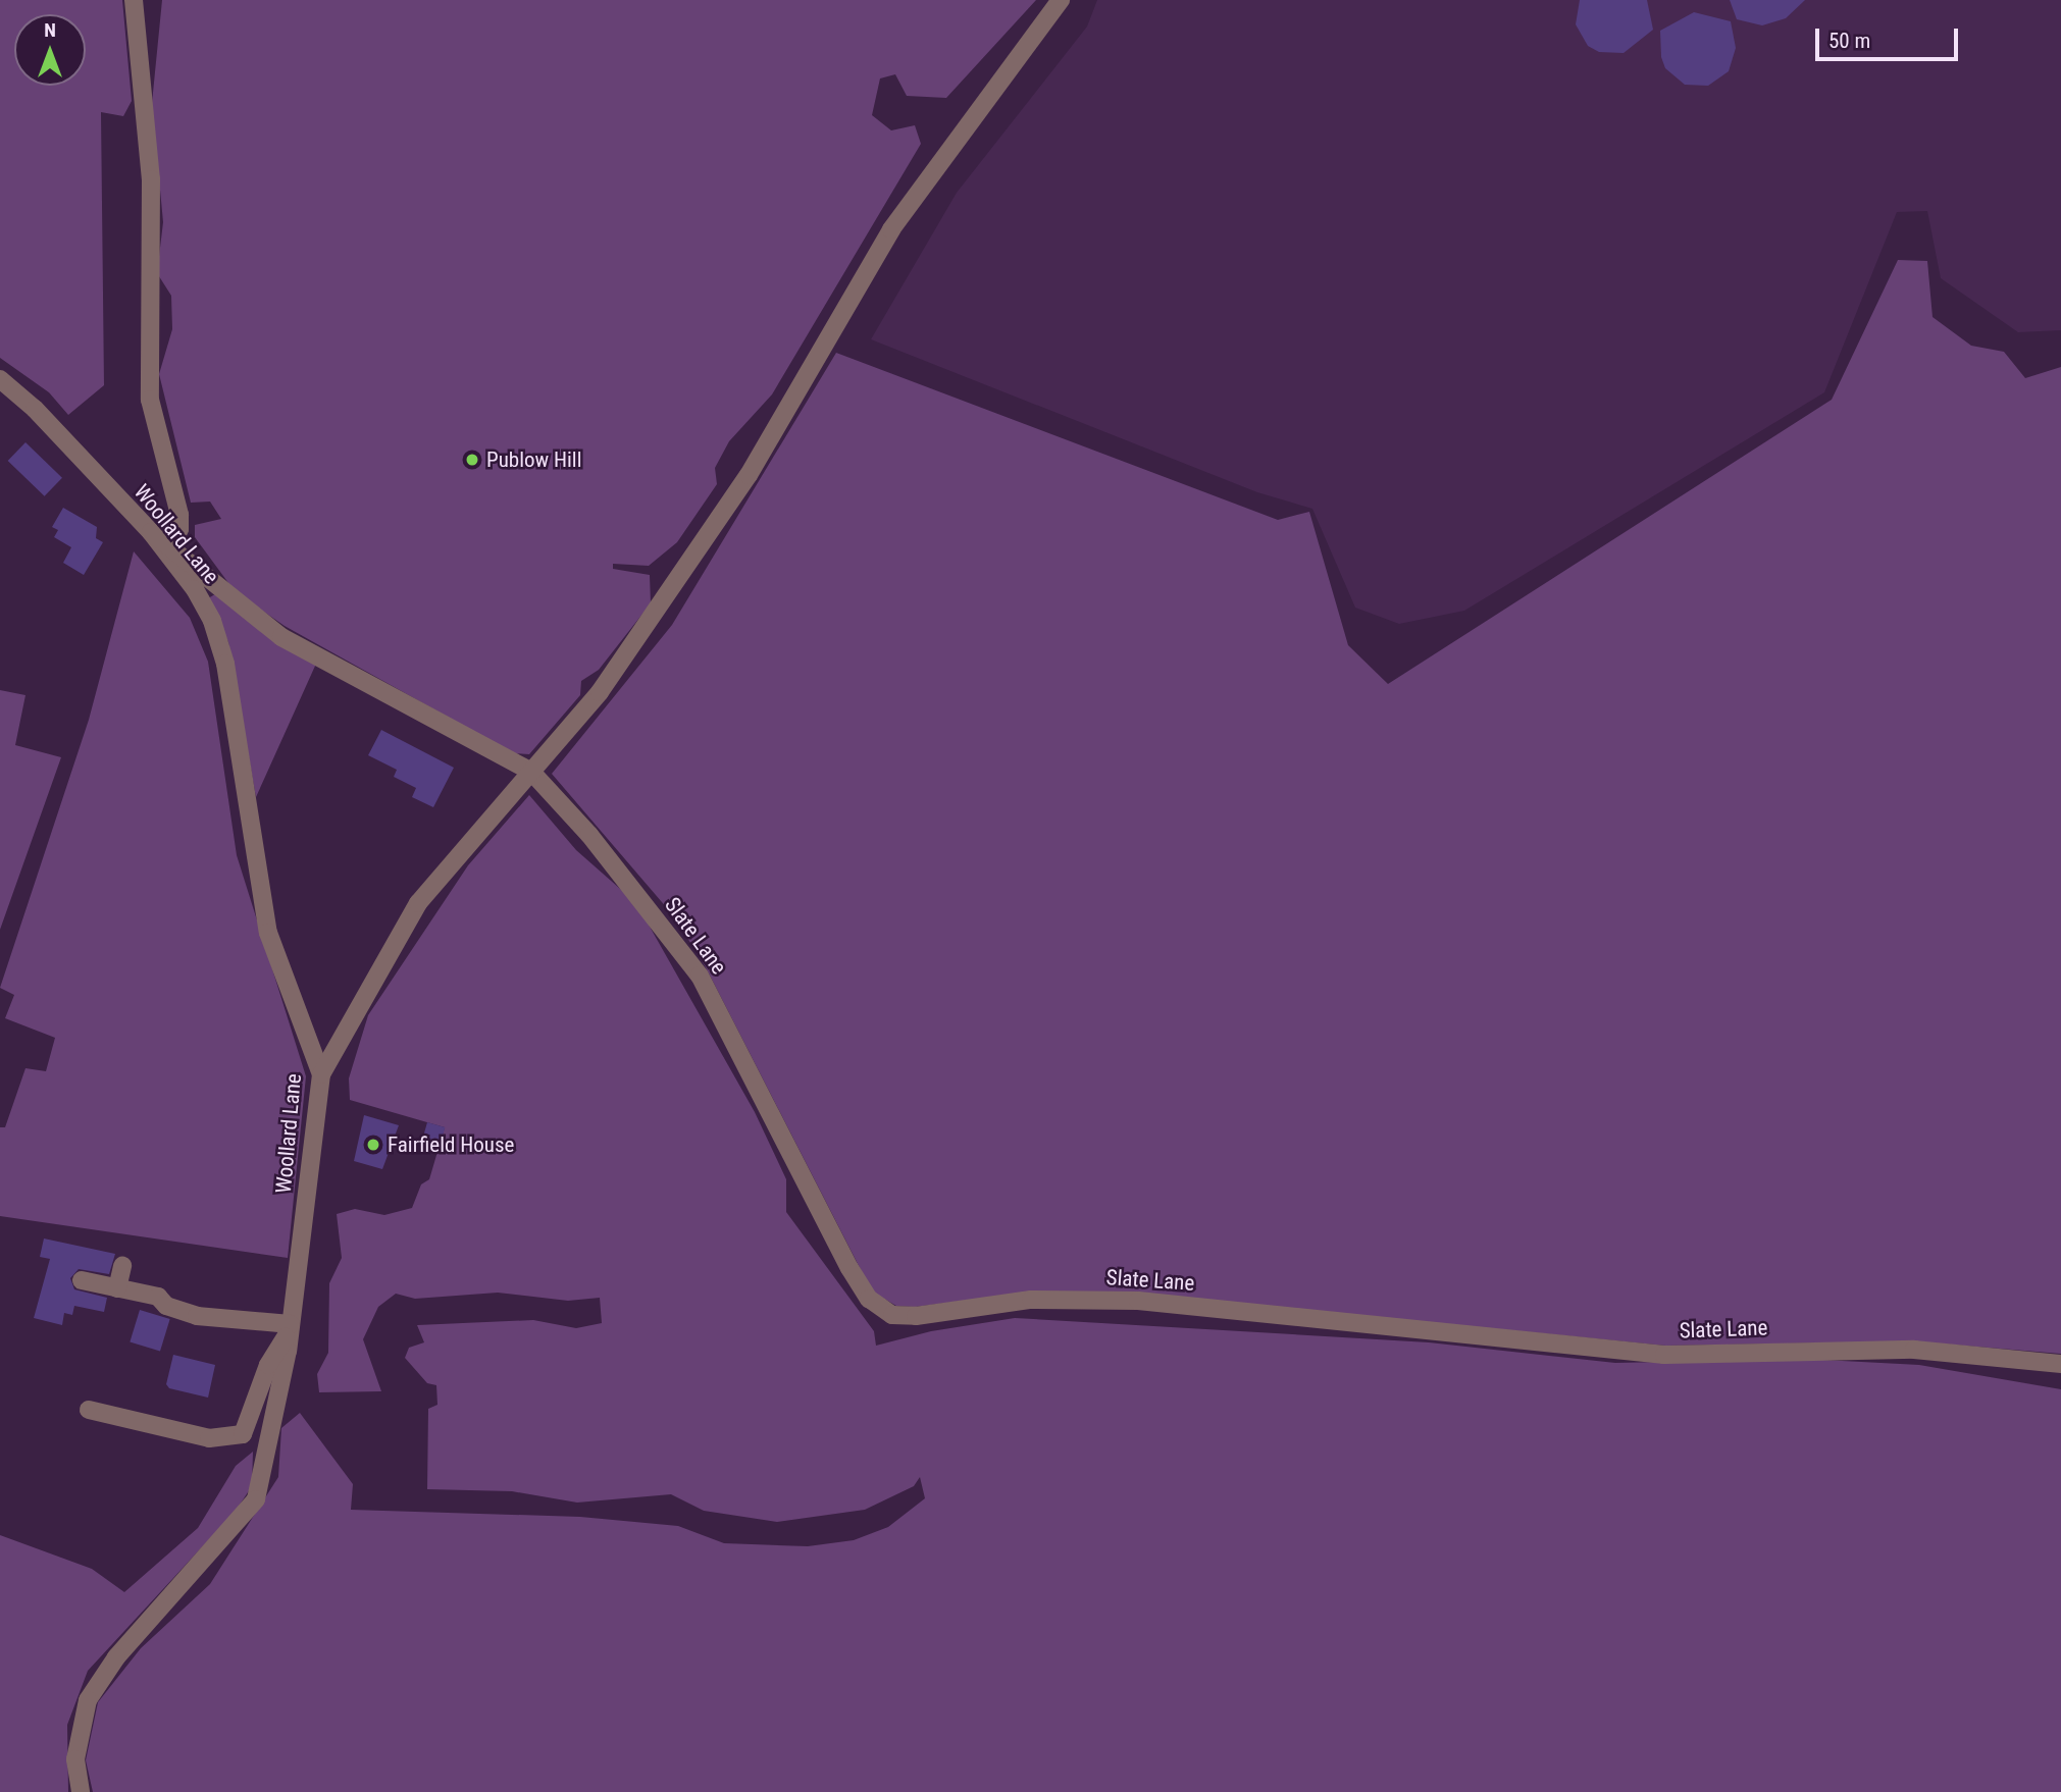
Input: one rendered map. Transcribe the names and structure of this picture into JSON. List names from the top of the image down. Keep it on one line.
{"streets":{"street":["Woollard Lane","Slate Lane"]},"crossings":[["Woollard Lane","Slate Lane"]],"places":["Publow Hill","Fairfield House"],"scale_bar":"50 m","north":"top"}
